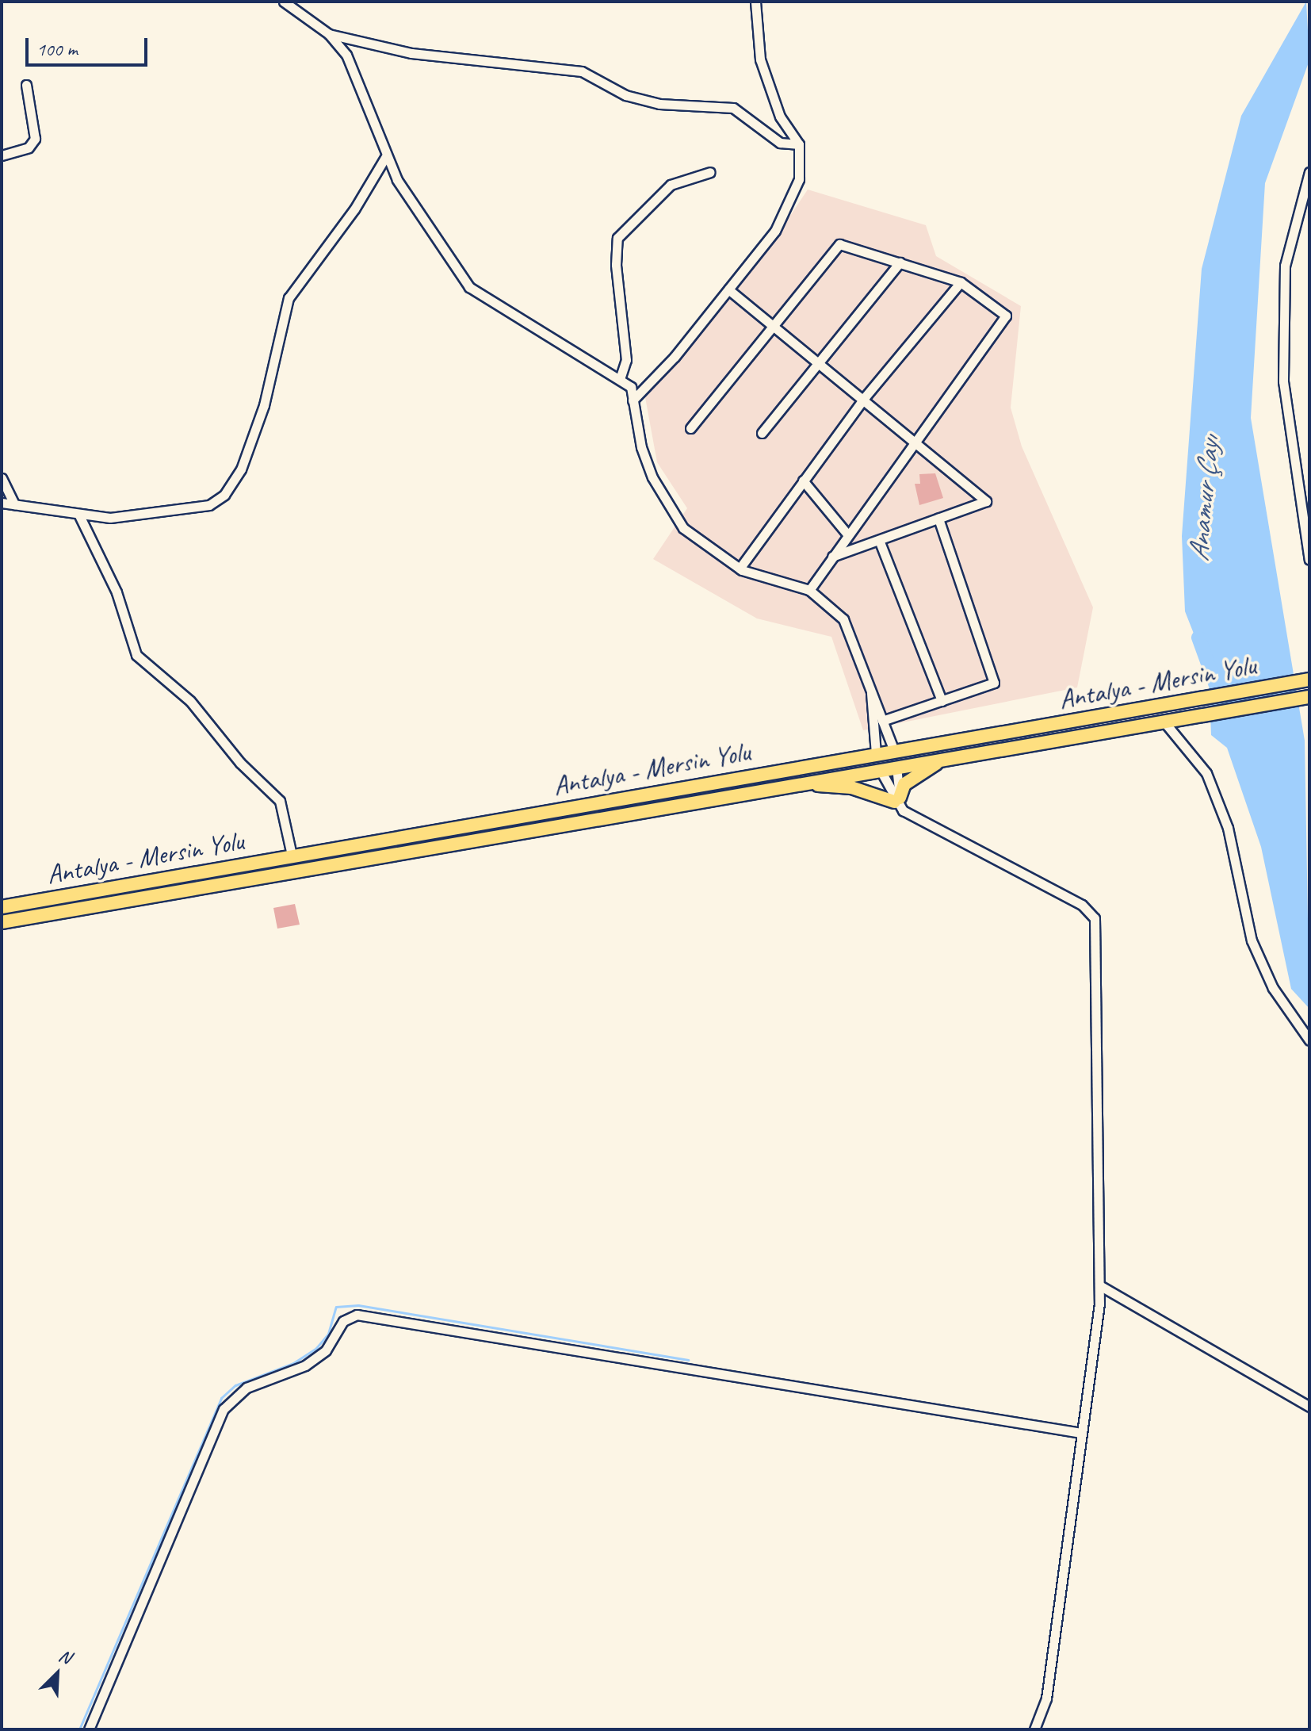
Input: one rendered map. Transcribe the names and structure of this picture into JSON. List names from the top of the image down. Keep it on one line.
{"streets":{"highway":["Antalya - Mersin Yolu"]},"water":["Anamur Çayı"],"scale_bar":"100 m","north":"top right"}
